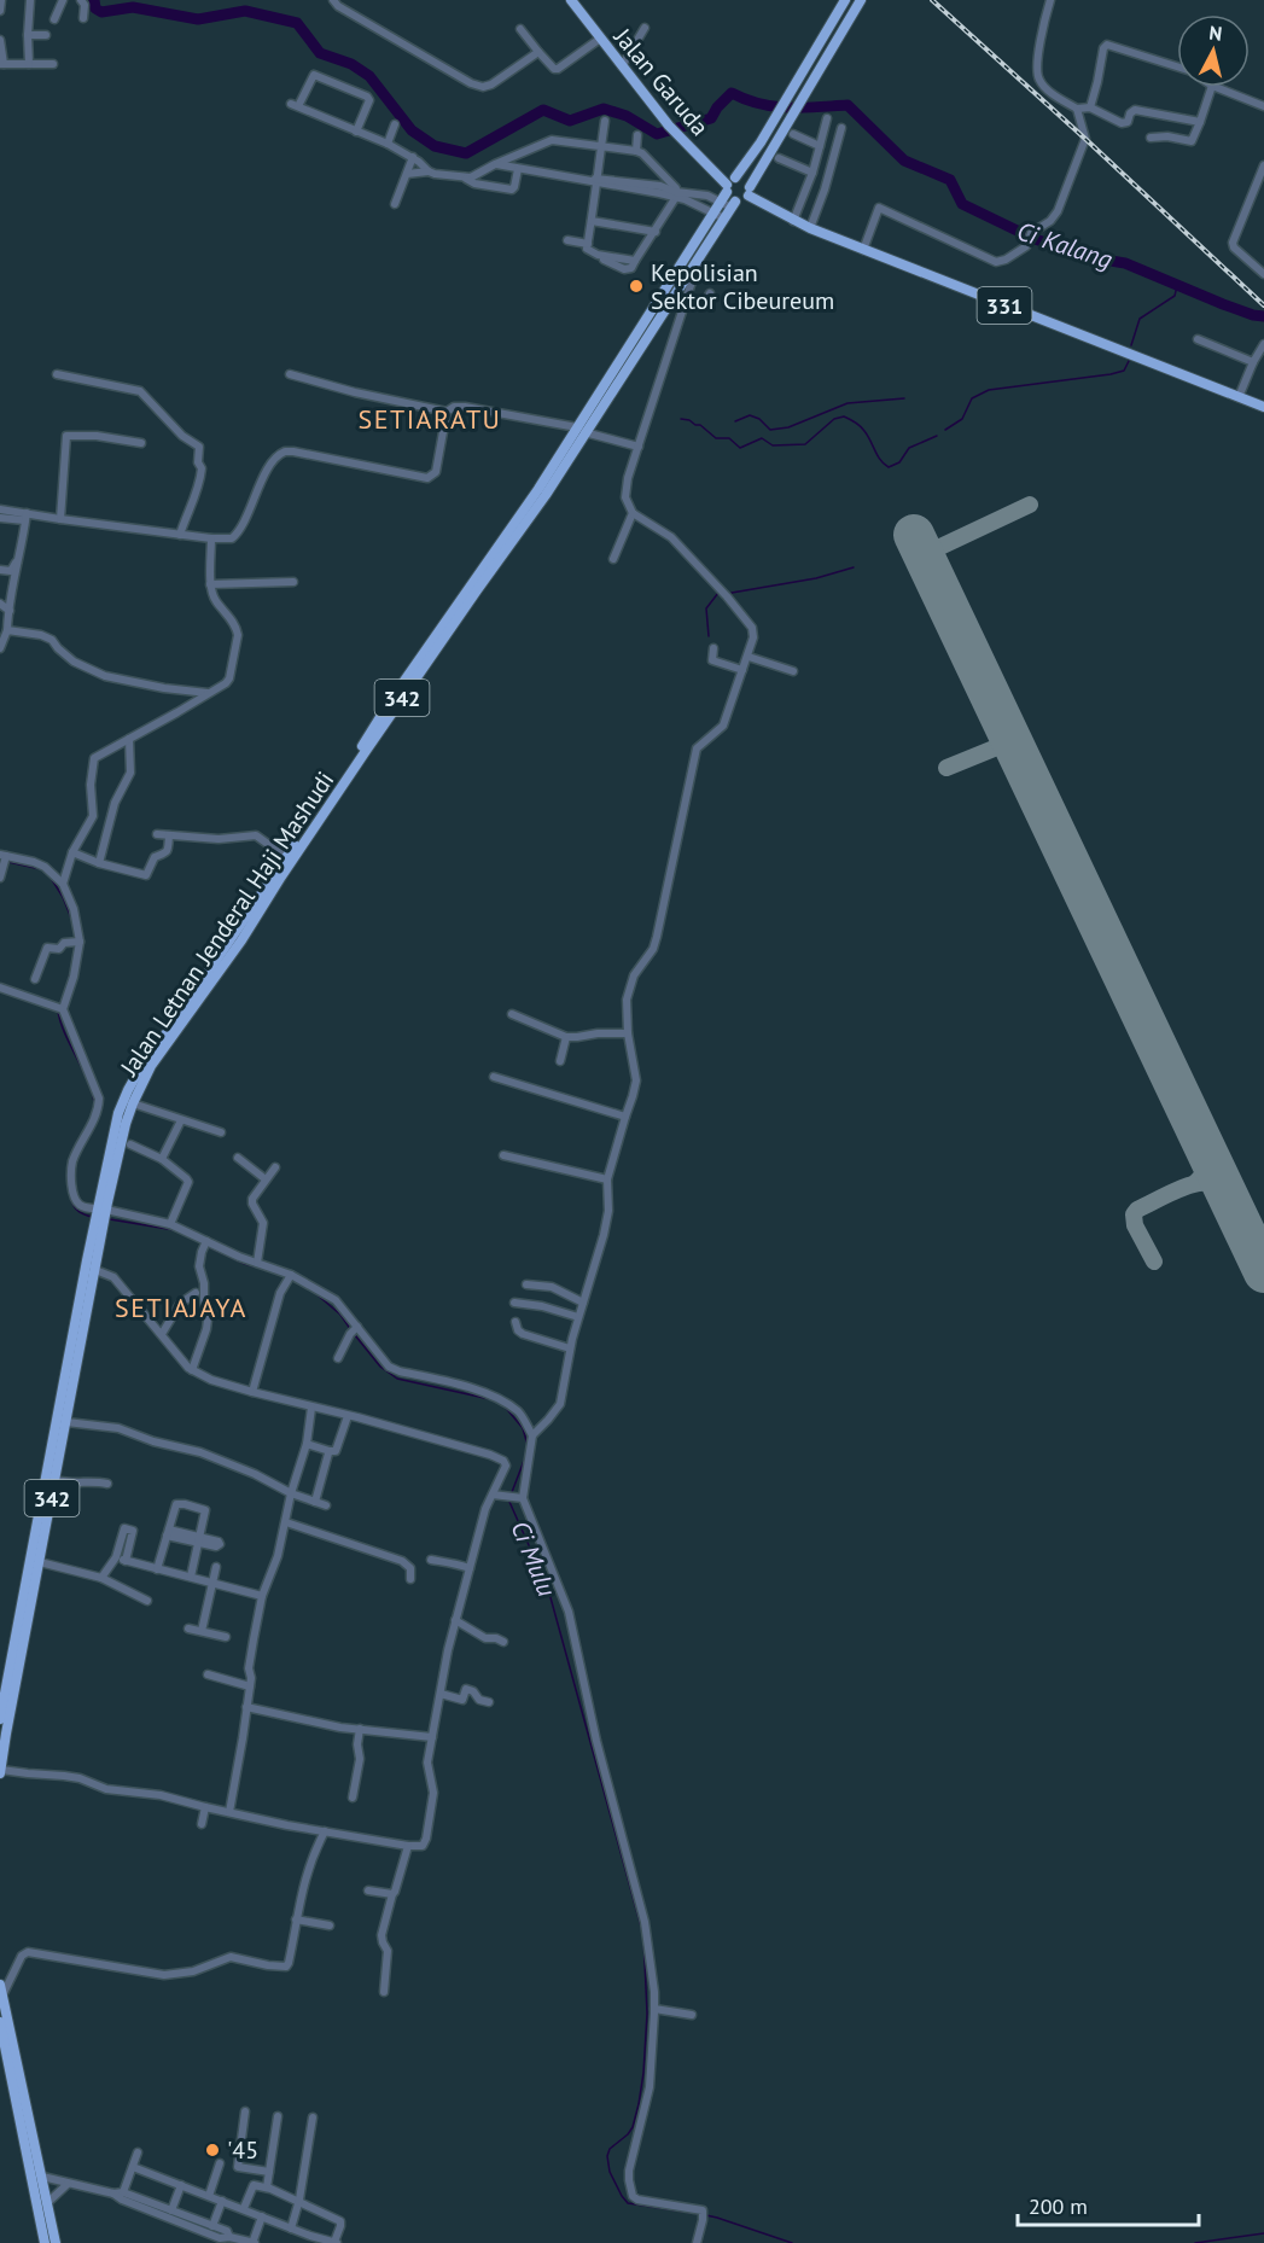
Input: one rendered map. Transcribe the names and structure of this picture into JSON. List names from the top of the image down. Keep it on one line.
{"streets":{"main road":["Jalan Garuda","331","342","Jalan Letnan Jenderal Haji Mashudi"]},"crossings":[["Jalan Garuda","Jalan Letnan Jenderal Haji Mashudi"]],"districts":["SETIARATU","SETIAJAYA"],"water":["Ci Kalang","Ci Mulu"],"places":["Kepolisian Sektor Cibeureum","'45"],"scale_bar":"200 m","north":"top"}
